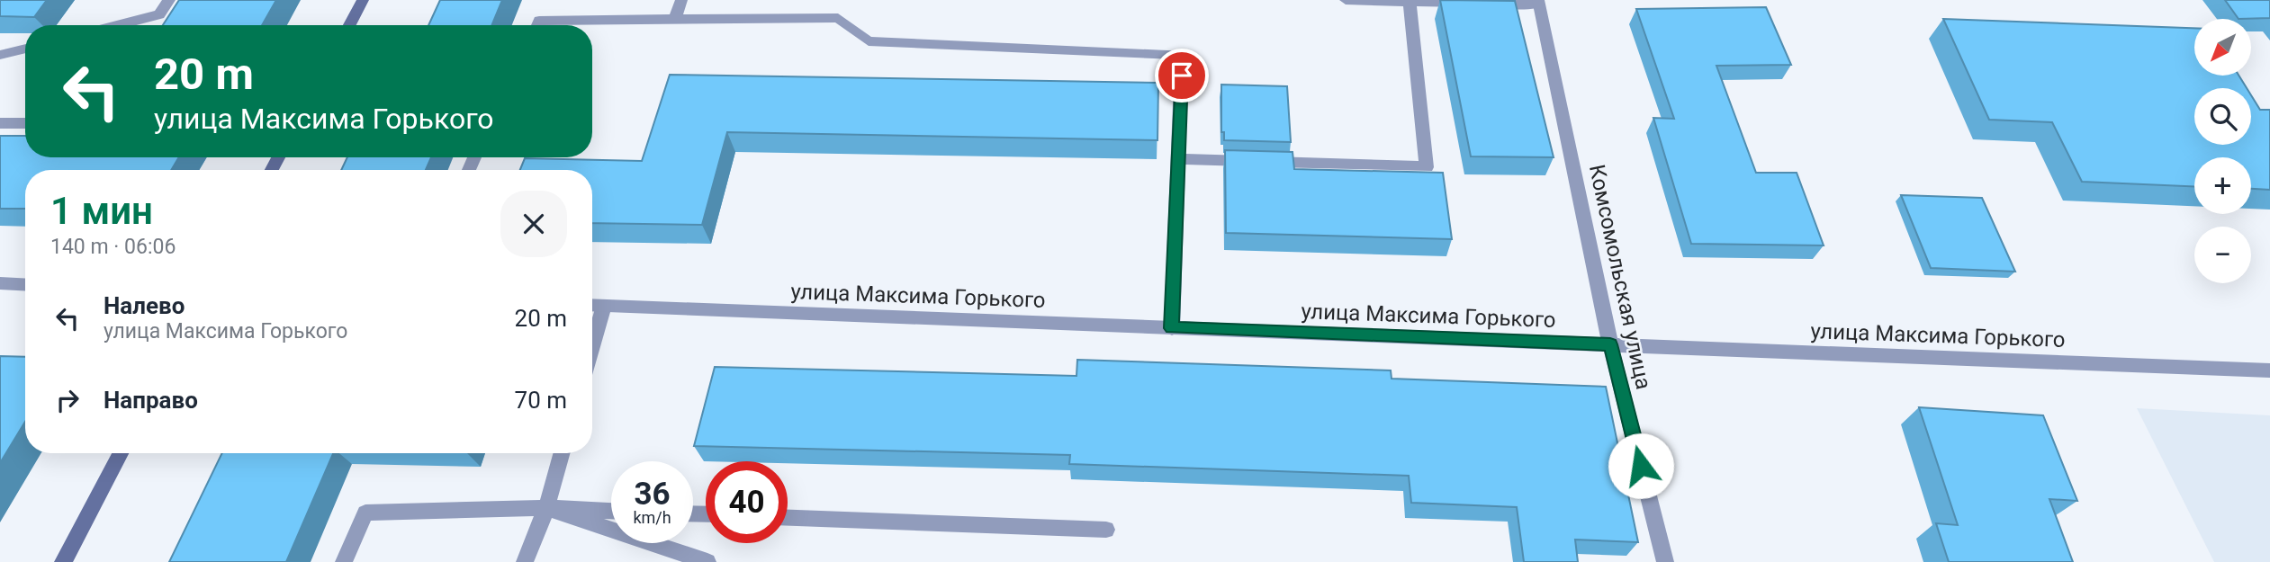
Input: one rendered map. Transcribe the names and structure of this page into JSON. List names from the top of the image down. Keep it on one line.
{"streets":{"street":["Комсомольская улица","улица Максима Горького"]},"crossings":[["Комсомольская улица","улица Максима Горького"]],"north":"bottom left","page":{"map_buttons":["+","−"],"turn":["20 m","улица Максима Горького"],"heading":["1 мин","140 m · 06:06"],"list":[{"name":"Налево","note":"улица Максима Горького","value":"20 m"},{"name":"Направо","value":"70 m"}],"speed":"36 km/h","limit":"40"}}
